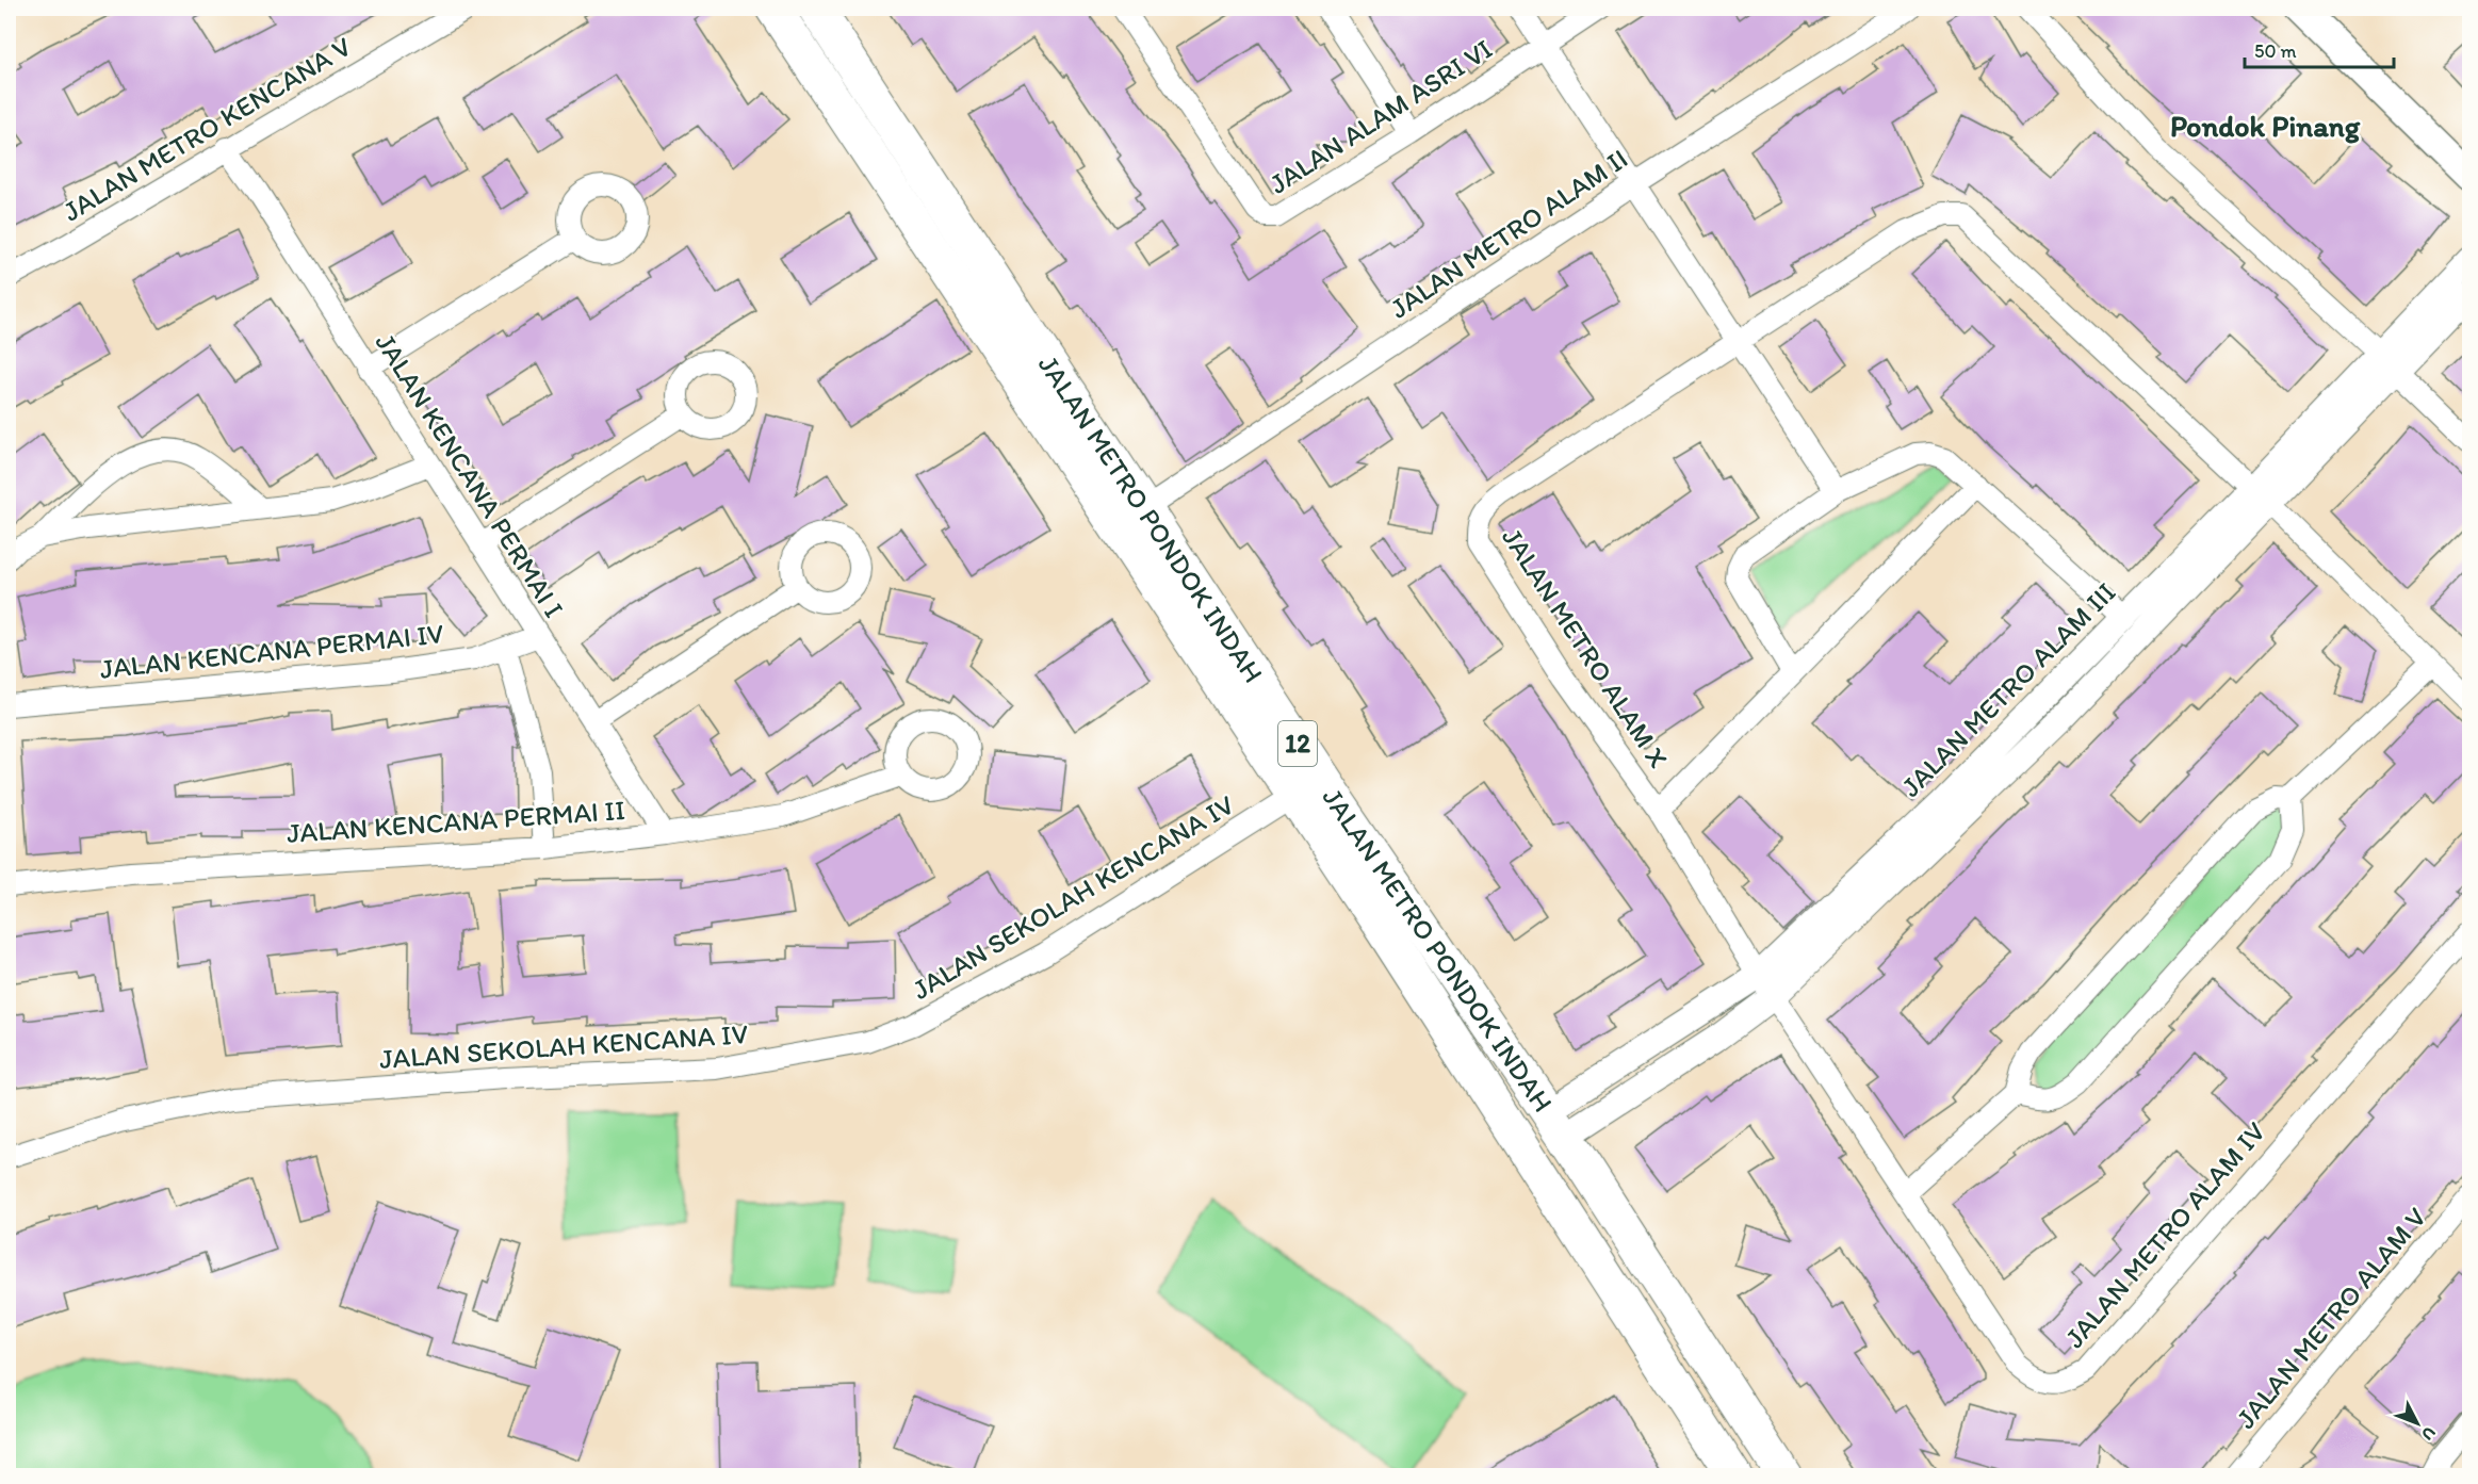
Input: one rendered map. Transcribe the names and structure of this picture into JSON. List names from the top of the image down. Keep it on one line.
{"streets":{"highway":["JALAN METRO PONDOK INDAH","12"],"street":["JALAN ALAM ASRI VI","JALAN METRO KENCANA V","JALAN METRO ALAM II","JALAN KENCANA PERMAI I","JALAN METRO ALAM X","JALAN KENCANA PERMAI IV","JALAN METRO ALAM III","JALAN KENCANA PERMAI II","JALAN SEKOLAH KENCANA IV","JALAN METRO ALAM IV","JALAN METRO ALAM V"]},"crossings":[["JALAN METRO KENCANA V","JALAN KENCANA PERMAI I"],["JALAN METRO ALAM II","JALAN METRO PONDOK INDAH"],["JALAN KENCANA PERMAI I","JALAN KENCANA PERMAI IV"],["JALAN KENCANA PERMAI I","JALAN KENCANA PERMAI II"],["JALAN METRO PONDOK INDAH","JALAN METRO ALAM III"],["JALAN METRO PONDOK INDAH","JALAN SEKOLAH KENCANA IV"],["JALAN METRO ALAM X","JALAN METRO ALAM III"],["JALAN METRO ALAM X","JALAN METRO ALAM IV"],["JALAN METRO ALAM III","JALAN METRO ALAM IV"]],"districts":["Pondok Pinang"],"scale_bar":"50 m","north":"bottom right"}
